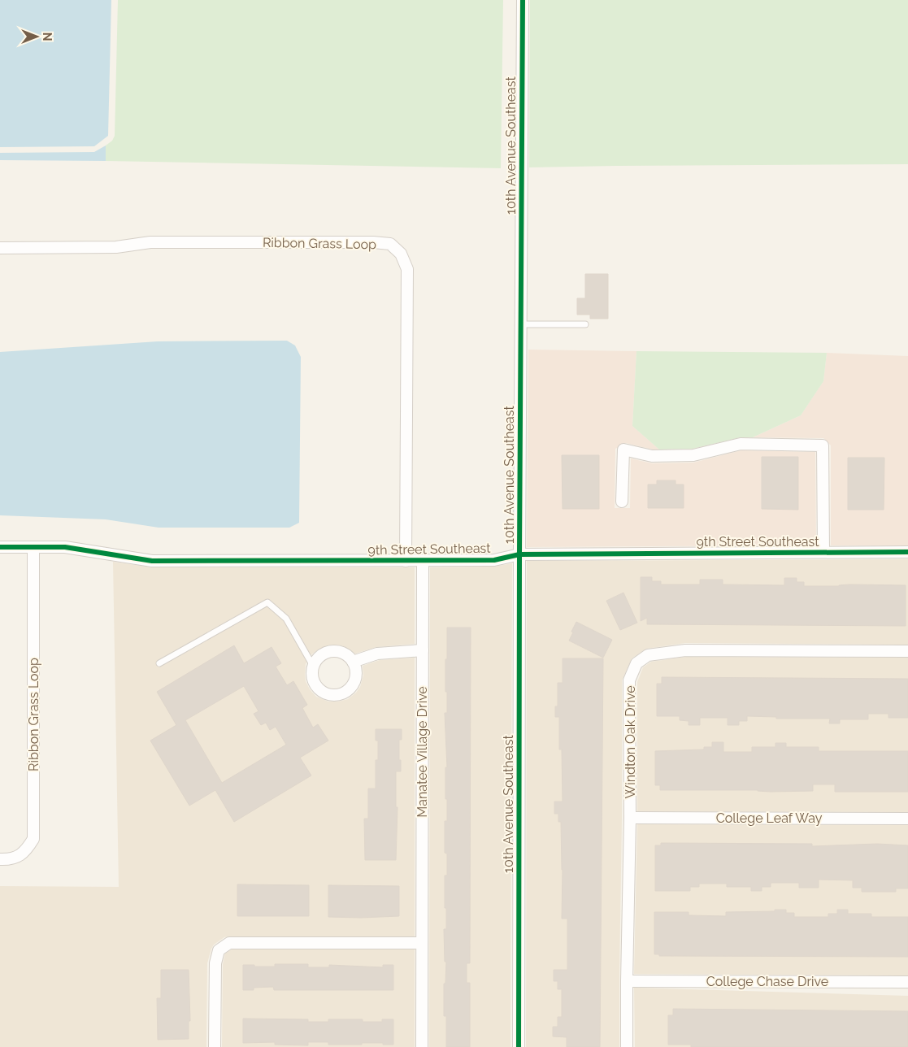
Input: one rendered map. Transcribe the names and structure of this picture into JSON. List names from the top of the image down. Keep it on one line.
{"streets":{"street":["10th Avenue Southeast","Ribbon Grass Loop","9th Street Southeast","Windton Oak Drive","Manatee Village Drive","College Leaf Way","College Chase Drive"]},"crossings":[["10th Avenue Southeast","9th Street Southeast"],["Ribbon Grass Loop","9th Street Southeast"],["9th Street Southeast","Manatee Village Drive"],["Windton Oak Drive","College Leaf Way"],["Windton Oak Drive","College Chase Drive"]],"north":"right"}
